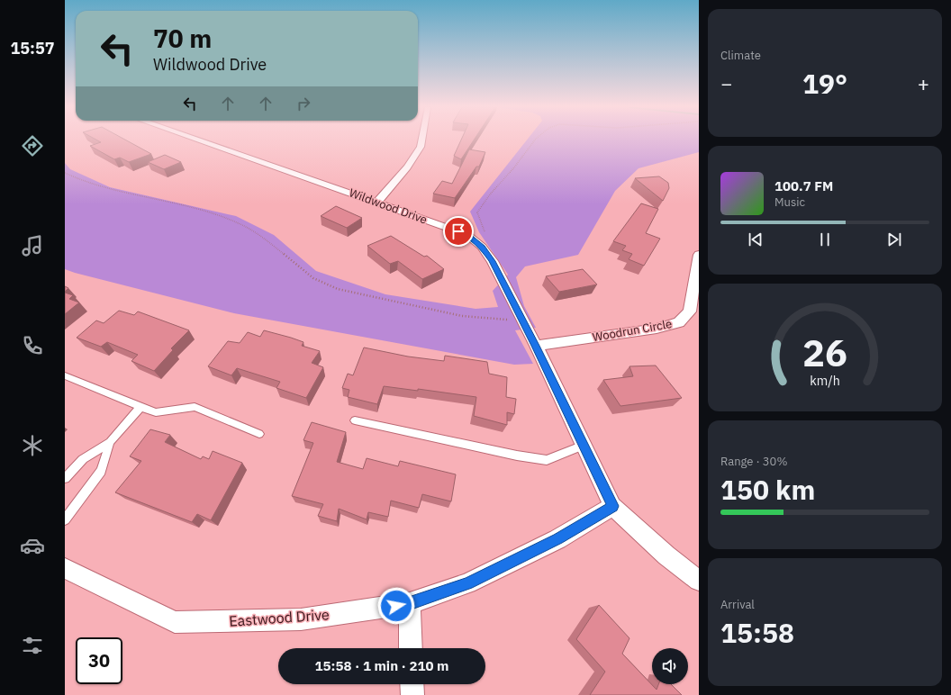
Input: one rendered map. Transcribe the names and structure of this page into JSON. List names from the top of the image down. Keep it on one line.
{"streets":{"street":["Wildwood Drive","Woodrun Circle","Eastwood Drive"]},"crossings":[["Wildwood Drive","Woodrun Circle"],["Wildwood Drive","Eastwood Drive"]],"page":{"tabs":"15:57","tile":["Climate",["Range · 30%","150 km"],["Arrival","15:58"]],"turn":["70 m","Wildwood Drive"],"heat":["−","19°","+"],"song":["100.7 FM","Music"],"limit":"30","trip":"15:58 · 1 min · 210 m","gauge":["26","km/h"]}}
